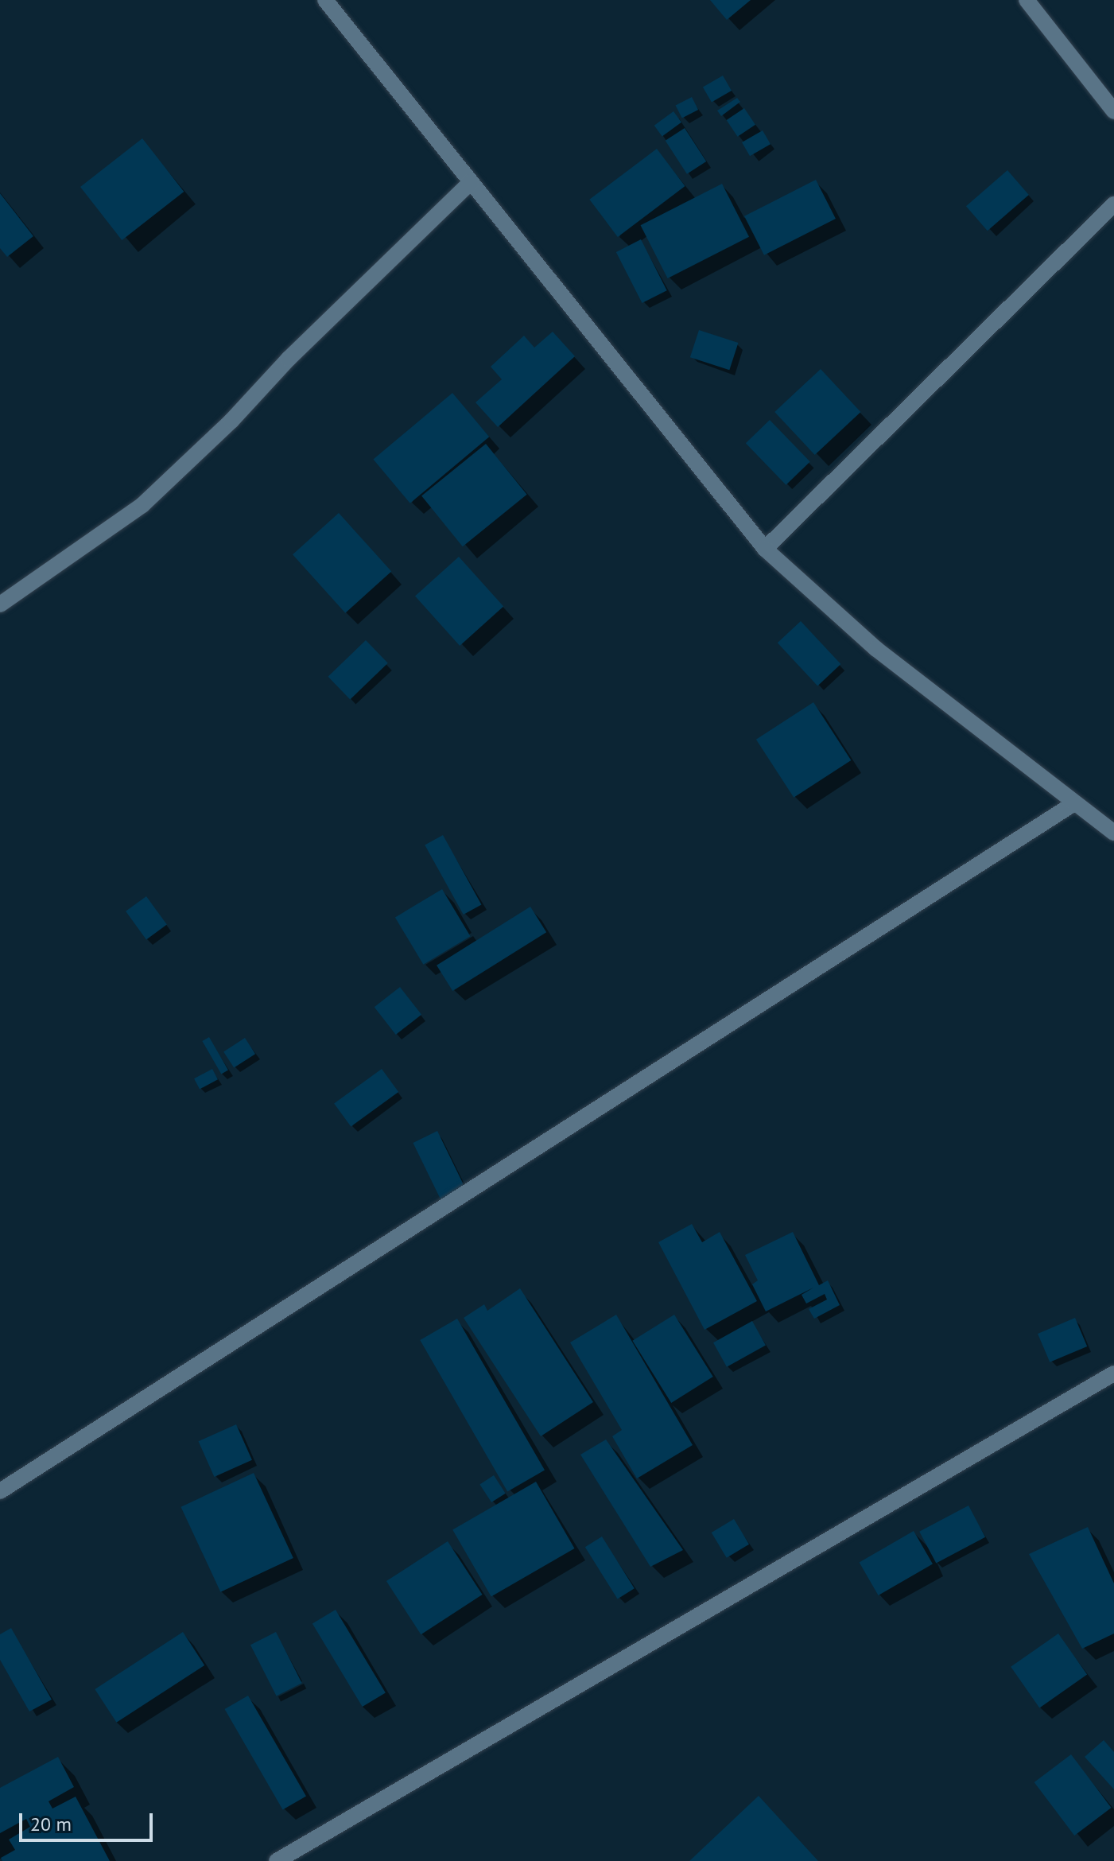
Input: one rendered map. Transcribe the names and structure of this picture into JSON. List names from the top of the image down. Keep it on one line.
{"scale_bar":"20 m"}
